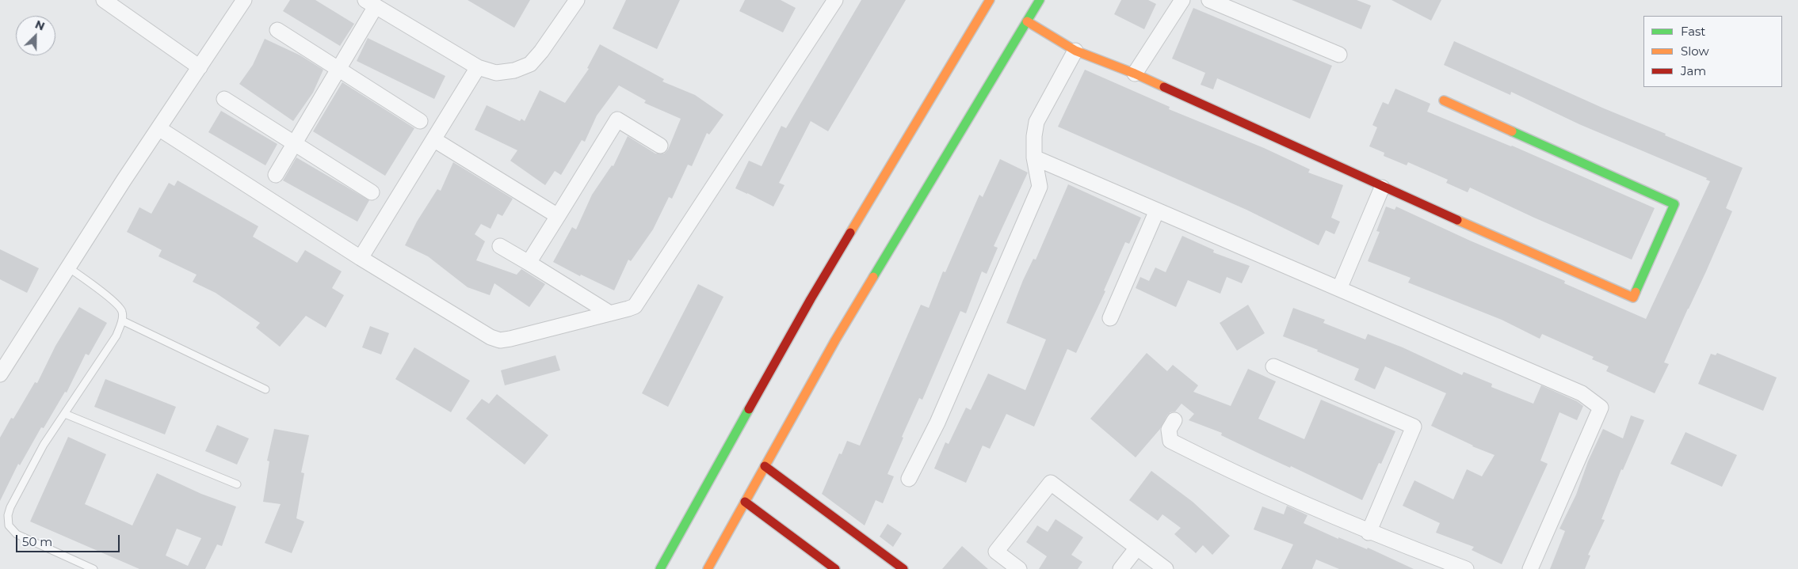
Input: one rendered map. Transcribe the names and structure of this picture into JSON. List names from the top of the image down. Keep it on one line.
{"legend":["Fast","Slow","Jam"],"scale_bar":"50 m","north":"top right"}
